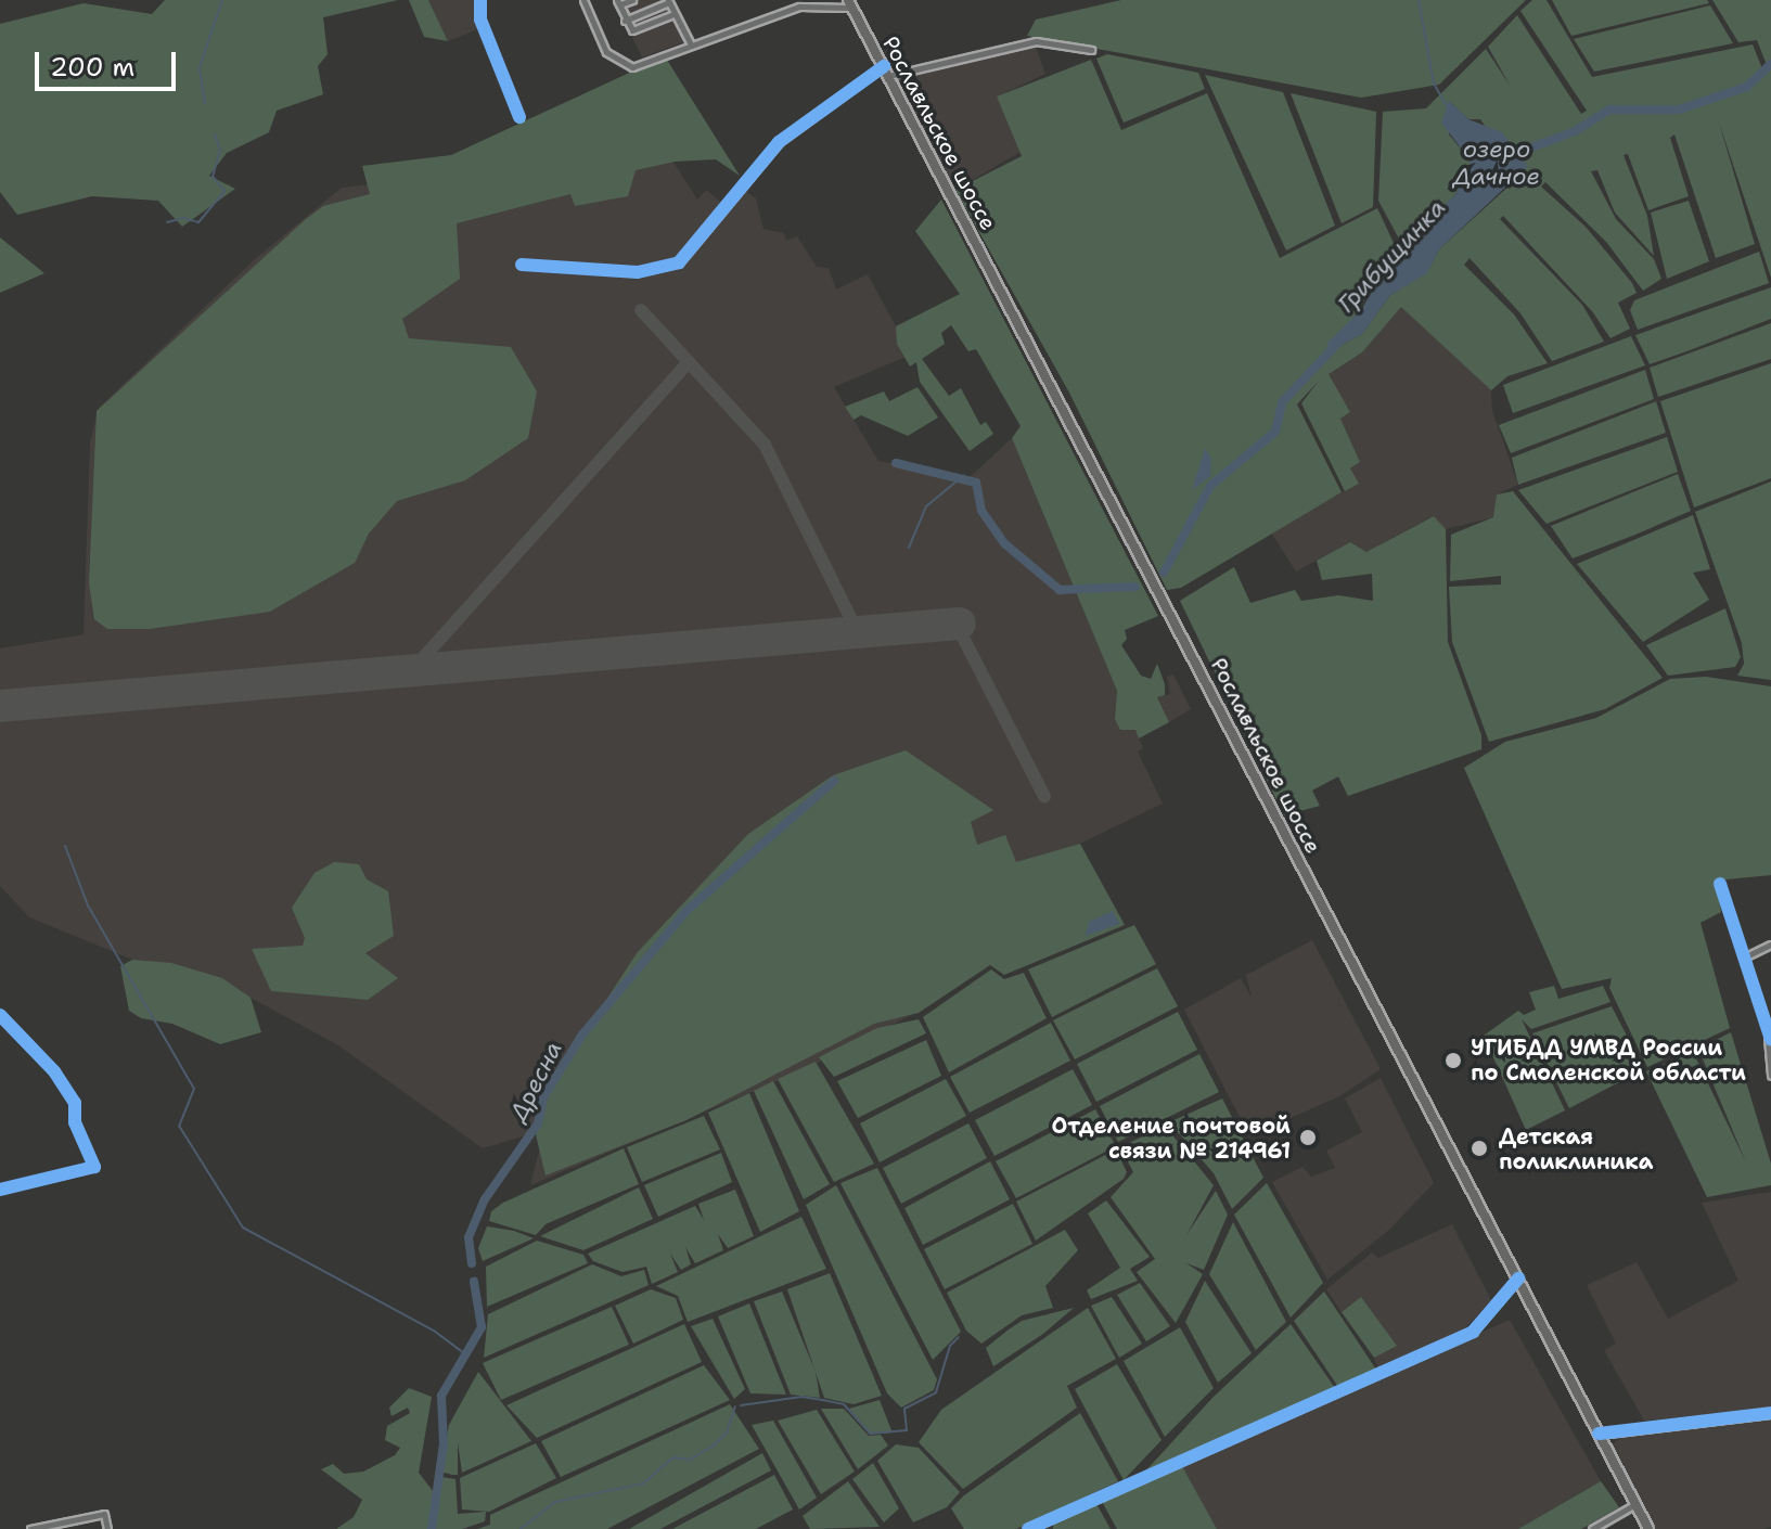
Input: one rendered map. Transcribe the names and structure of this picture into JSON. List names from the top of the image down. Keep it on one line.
{"streets":{"main road":["Рославльское шоссе"]},"water":["озеро Дачное","Грибущинка","Дресна"],"places":["УГИБДД УМВД России по Смоленской области","Отделение почтовой связи № 214961","Детская поликлиника"],"scale_bar":"200 m"}
